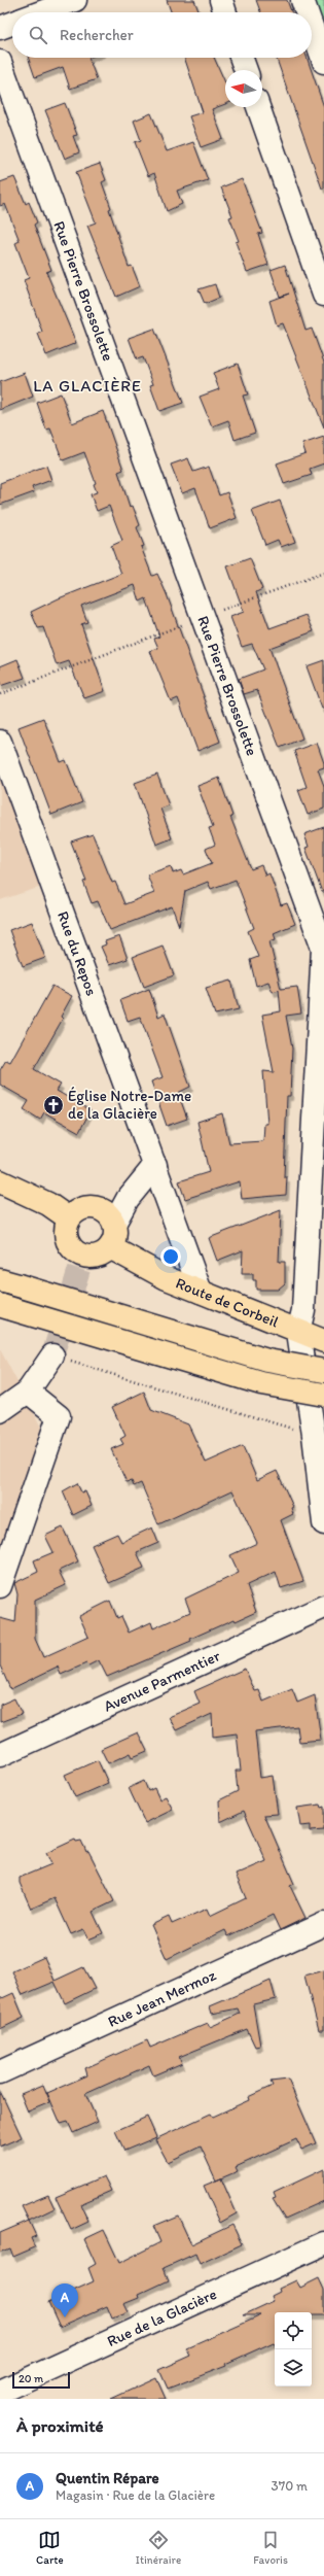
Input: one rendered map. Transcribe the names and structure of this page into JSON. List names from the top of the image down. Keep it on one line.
{"streets":{"main road":["Route de Corbeil"],"street":["Rue Pierre Brossolette","Rue du Repos","Avenue Parmentier","Rue Jean Mermoz","Rue de la Glacière"]},"crossings":[["Rue Pierre Brossolette","Route de Corbeil"],["Rue du Repos","Route de Corbeil"]],"districts":["LA GLACIÈRE"],"places":{"church":["Église Notre-Dame de la Glacière"]},"scale_bar":"20 m","north":"left","page":{"search":"Rechercher","pins":"A","scale":"20 m","heading":"À proximité","list":[{"mark":"A","name":"Quentin Répare","note":"Magasin · Rue de la Glacière","value":"370 m"}],"nav":["Carte","Itinéraire","Favoris"]}}
